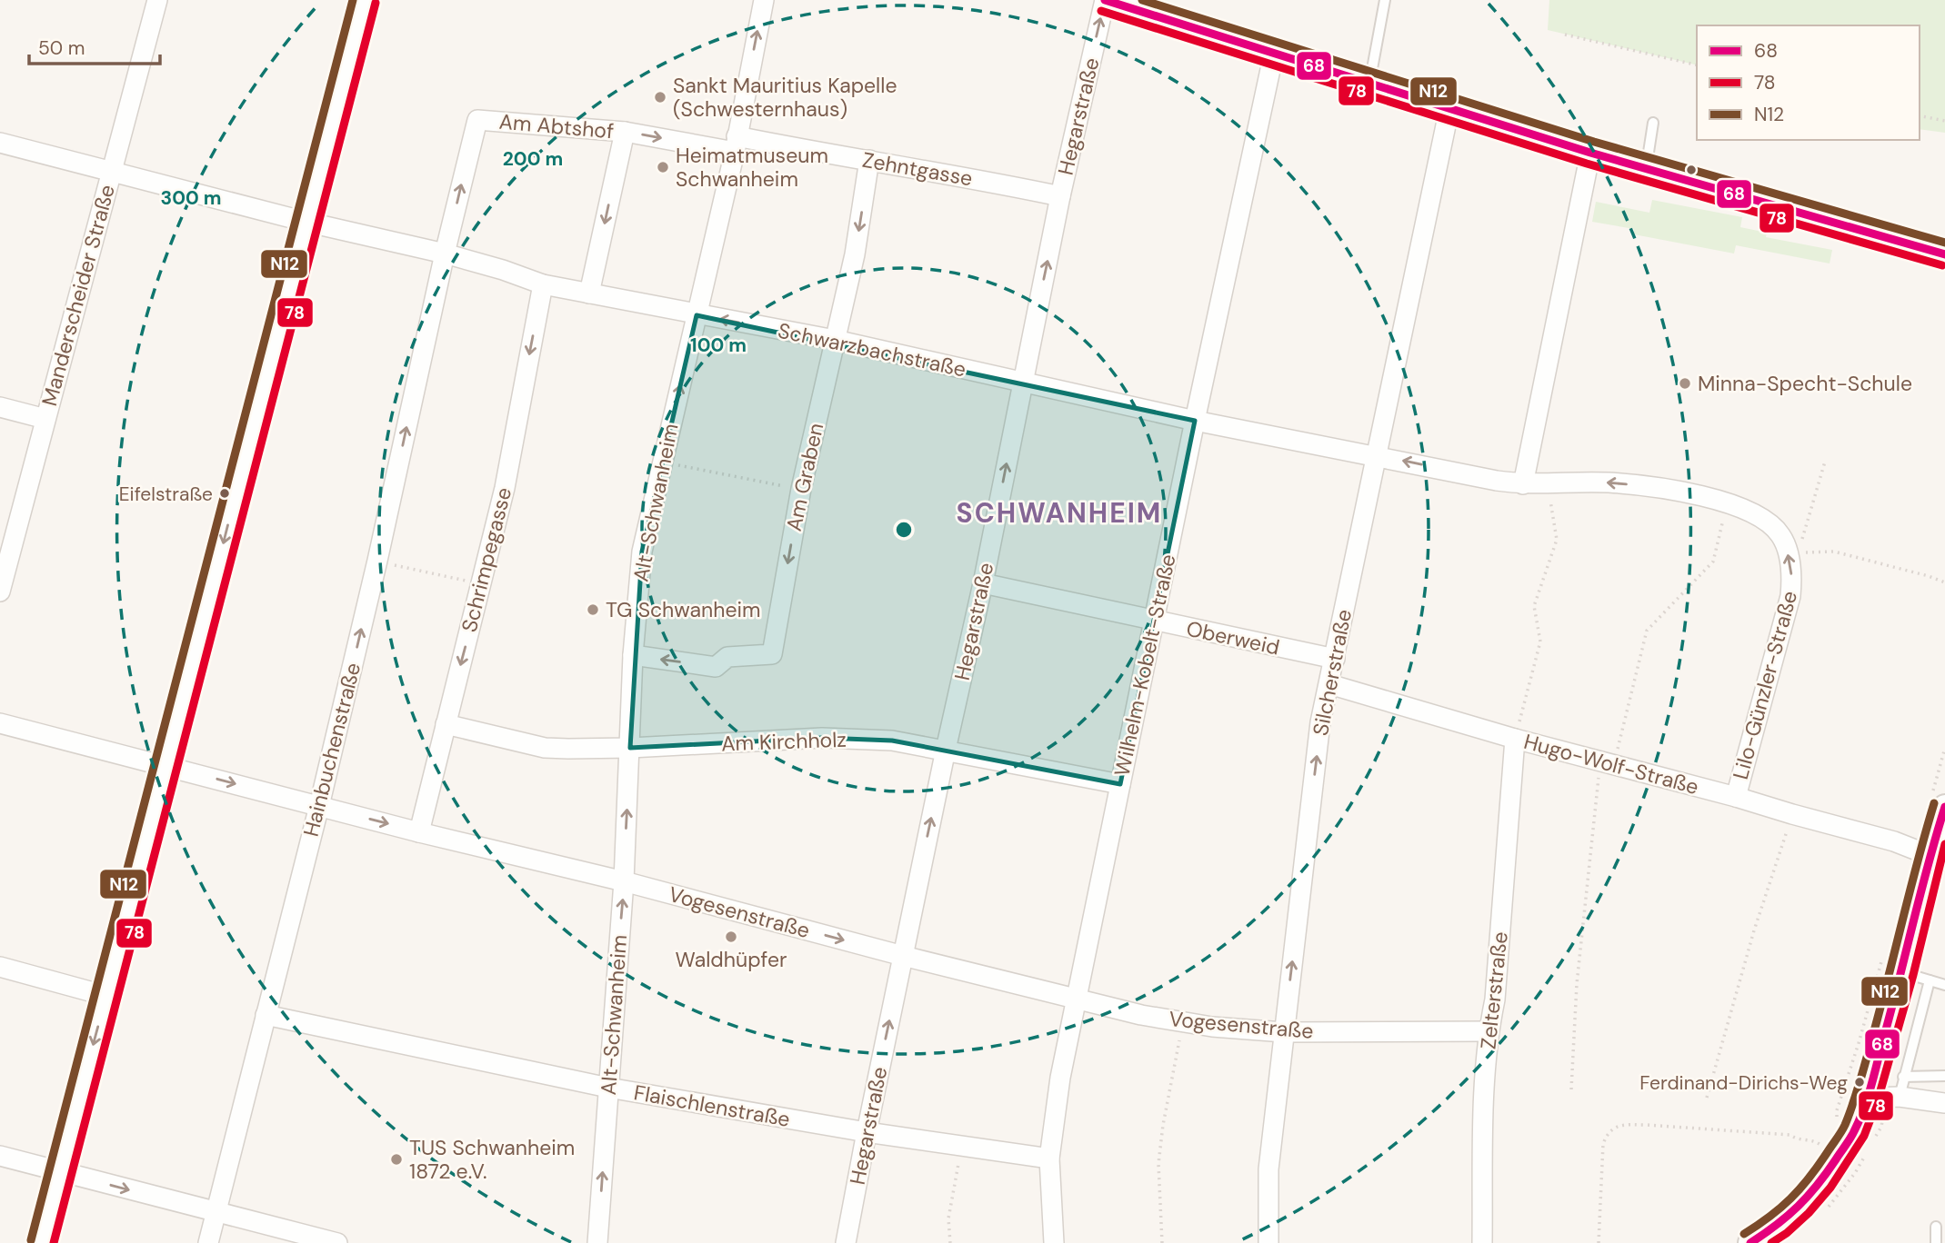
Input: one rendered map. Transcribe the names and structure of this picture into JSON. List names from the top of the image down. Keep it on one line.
{"streets":{"street":["Hegarstraße","Am Abtshof","Zehntgasse","Manderscheider Straße","Schwarzbachstraße","Am Graben","Alt-Schwanheim","Schrimpegasse","Oberweid","Wilhelm-Kobelt-Straße","Silcherstraße","Lilo-Günzler-Straße","Am Kirchholz","Hainbuchenstraße","Hugo-Wolf-Straße","Vogesenstraße","Zelterstraße","Flaischlenstraße"]},"crossings":[["Hegarstraße","Zehntgasse"],["Hegarstraße","Schwarzbachstraße"],["Hegarstraße","Oberweid"],["Hegarstraße","Am Kirchholz"],["Hegarstraße","Vogesenstraße"],["Hegarstraße","Flaischlenstraße"],["Am Abtshof","Zehntgasse"],["Am Abtshof","Schwarzbachstraße"],["Am Abtshof","Alt-Schwanheim"],["Am Abtshof","Hainbuchenstraße"],["Zehntgasse","Am Graben"],["Zehntgasse","Alt-Schwanheim"],["Manderscheider Straße","Schwarzbachstraße"],["Schwarzbachstraße","Am Graben"],["Schwarzbachstraße","Alt-Schwanheim"],["Schwarzbachstraße","Schrimpegasse"],["Schwarzbachstraße","Wilhelm-Kobelt-Straße"],["Schwarzbachstraße","Silcherstraße"],["Schwarzbachstraße","Lilo-Günzler-Straße"],["Schwarzbachstraße","Hainbuchenstraße"],["Am Graben","Alt-Schwanheim"],["Alt-Schwanheim","Am Kirchholz"],["Alt-Schwanheim","Vogesenstraße"],["Alt-Schwanheim","Flaischlenstraße"],["Schrimpegasse","Am Kirchholz"],["Schrimpegasse","Vogesenstraße"],["Oberweid","Wilhelm-Kobelt-Straße"],["Oberweid","Silcherstraße"],["Wilhelm-Kobelt-Straße","Am Kirchholz"],["Wilhelm-Kobelt-Straße","Vogesenstraße"],["Wilhelm-Kobelt-Straße","Flaischlenstraße"],["Silcherstraße","Lilo-Günzler-Straße"],["Silcherstraße","Hugo-Wolf-Straße"],["Silcherstraße","Vogesenstraße"],["Lilo-Günzler-Straße","Hugo-Wolf-Straße"],["Hainbuchenstraße","Vogesenstraße"],["Hainbuchenstraße","Flaischlenstraße"],["Hugo-Wolf-Straße","Zelterstraße"],["Vogesenstraße","Zelterstraße"]],"one_way":["Hegarstraße","Am Graben","Alt-Schwanheim","Schrimpegasse","Vogesenstraße"],"districts":["SCHWANHEIM"],"places":["Sankt Mauritius Kapelle (Schwesternhaus)","Heimatmuseum Schwanheim","Minna-Specht-Schule","Eifelstraße","TG Schwanheim","Waldhüpfer","Ferdinand-Dirichs-Weg","TUS Schwanheim 1872 e.V."],"lines":["transit line 68","transit line N12","transit line 78"],"legend":["68","78","N12"],"scale_bar":"50 m","rings":["200 m","300 m","100 m"]}
